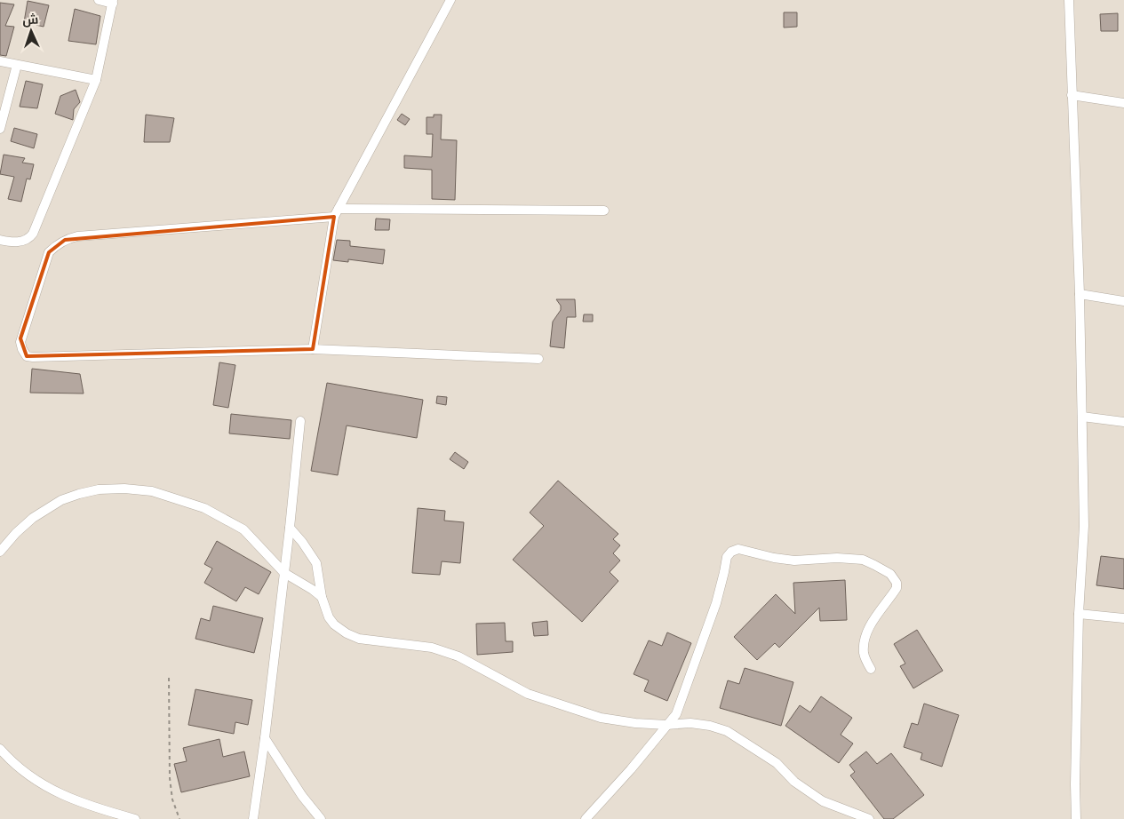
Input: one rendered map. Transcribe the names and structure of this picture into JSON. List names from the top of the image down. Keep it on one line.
{"north":"top"}
